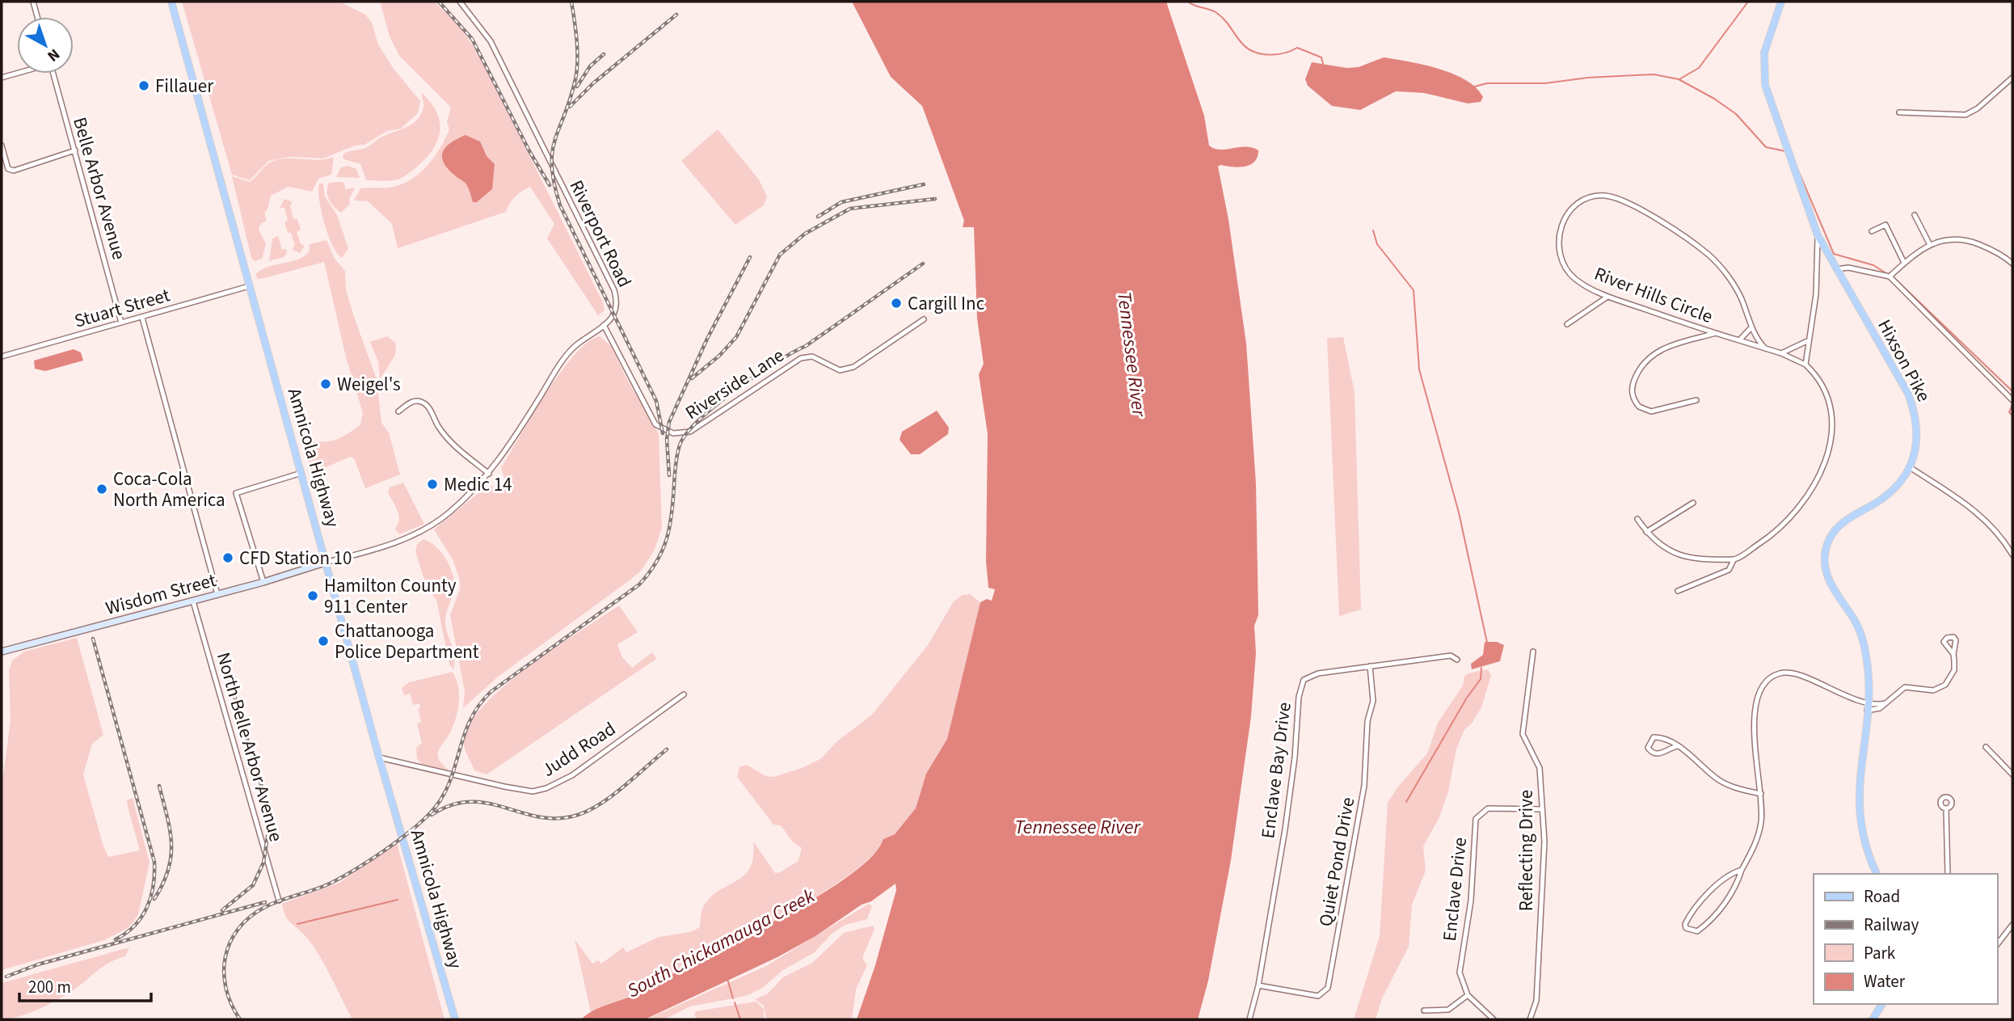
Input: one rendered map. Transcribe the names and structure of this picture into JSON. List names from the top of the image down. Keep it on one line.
{"streets":{"main road":["Hixson Pike","Amnicola Highway"],"street":["Belle Arbor Avenue","Riverport Road","River Hills Circle","Stuart Street","Riverside Lane","Wisdom Street","North Belle Arbor Avenue","Judd Road","Enclave Bay Drive","Reflecting Drive","Quiet Pond Drive","Enclave Drive"]},"crossings":[["Belle Arbor Avenue","Stuart Street"],["Riverport Road","Riverside Lane"],["Riverport Road","Amnicola Highway"],["Riverport Road","Wisdom Street"],["Stuart Street","Amnicola Highway"],["Amnicola Highway","Wisdom Street"],["Amnicola Highway","Judd Road"],["Wisdom Street","North Belle Arbor Avenue"],["Enclave Bay Drive","Quiet Pond Drive"],["Reflecting Drive","Enclave Drive"]],"water":["Tennessee River","South Chickamauga Creek"],"places":["Fillauer","Cargill Inc","Weigel's","Medic 14","Coca-Cola North America","CFD Station 10","Hamilton County 911 Center","Chattanooga Police Department"],"legend":["Road","Railway","Park","Water"],"scale_bar":"200 m","north":"bottom right"}
